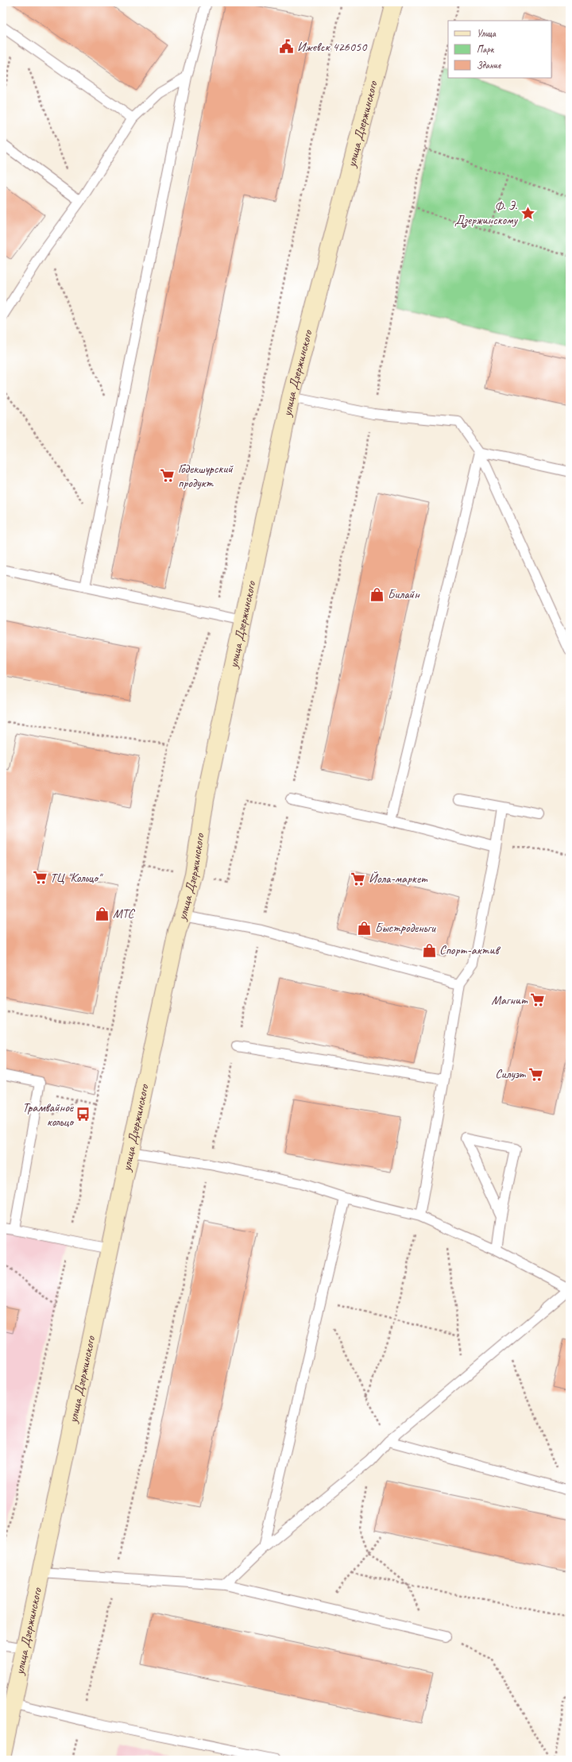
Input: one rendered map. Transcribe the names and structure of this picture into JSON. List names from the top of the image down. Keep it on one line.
{"streets":{"street":["улица Дзержинского"]},"places":{"public building":["Ижевск 426050"],"place":["Ф. Э. Дзержинскому"],"supermarket":["Годекшурский продукт","ТЦ \"Кольцо\"","Йола-маркет","Магнит","Силуэт"],"shop":["Билайн","МТС","Быстроденьги","Спорт-актив"],"bus stop":["Трамвайное кольцо"]},"legend":["Улица","Парк","Здание"]}
